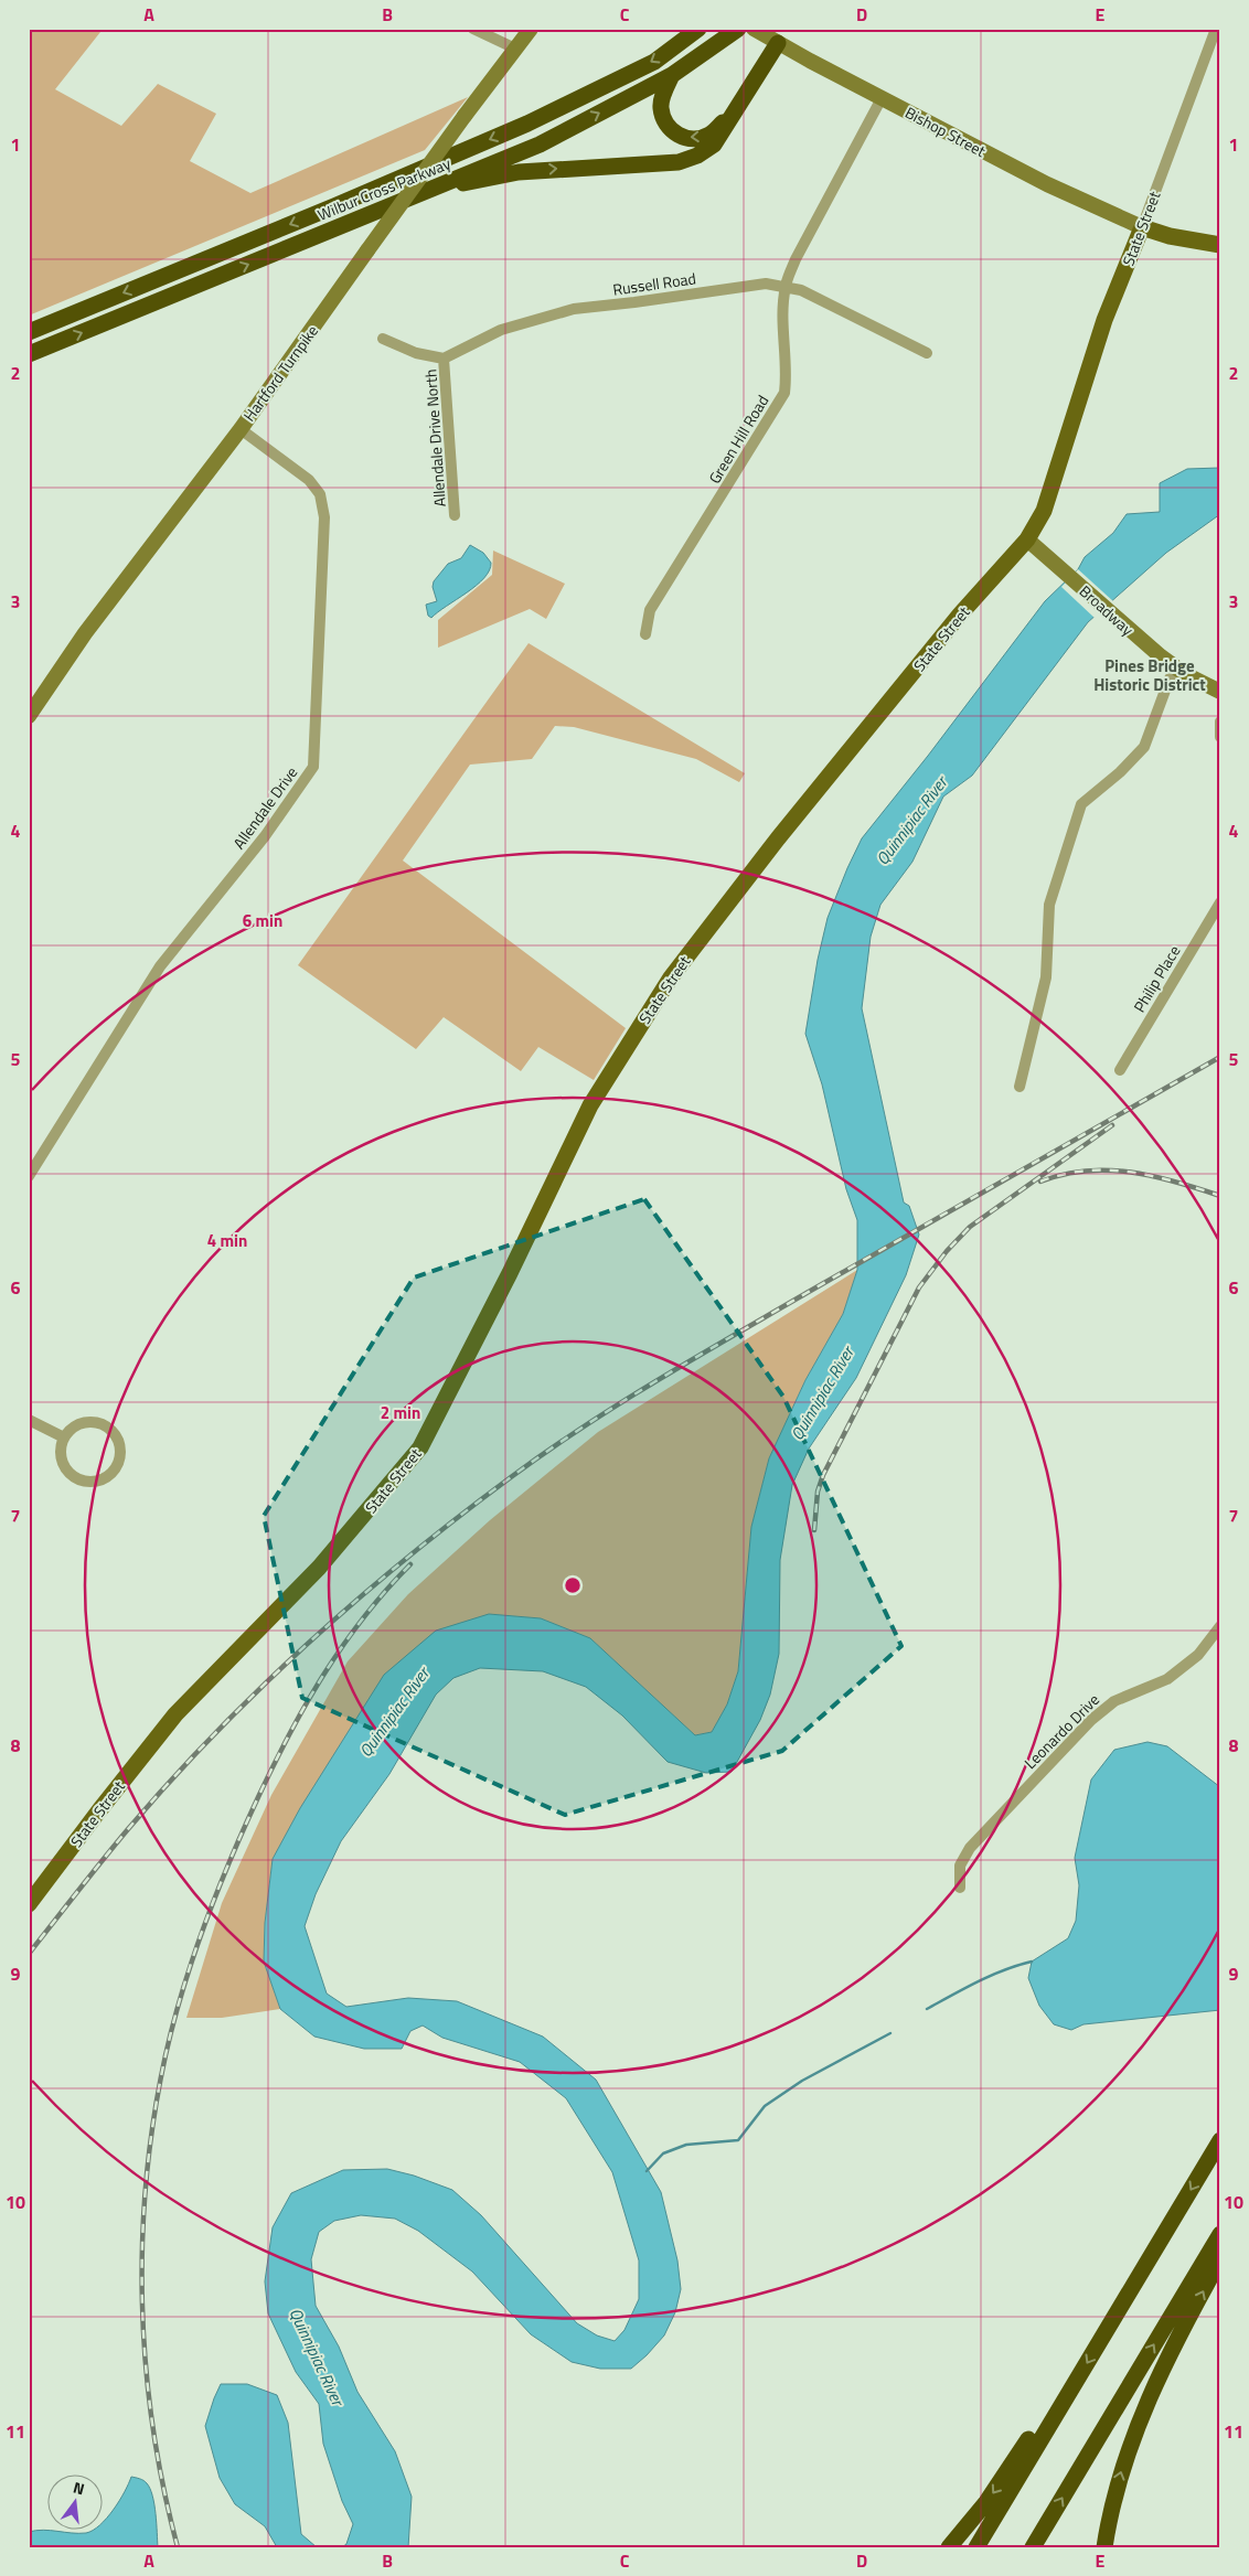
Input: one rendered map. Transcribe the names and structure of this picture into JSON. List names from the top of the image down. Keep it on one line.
{"streets":{"highway":["Wilbur Cross Parkway"],"main road":["Bishop Street","State Street","Hartford Turnpike","Broadway"],"street":["Russell Road","Allendale Drive North","Green Hill Road","Allendale Drive","Philip Place","Leonardo Drive"]},"crossings":[["Bishop Street","State Street"],["Bishop Street","Green Hill Road"],["State Street","Broadway"],["Russell Road","Allendale Drive North"],["Russell Road","Green Hill Road"],["Hartford Turnpike","Allendale Drive"]],"districts":["Pines Bridge Historic District"],"water":["Quinnipiac River"],"north":"top","grid":{"columns":["A","B","C","D","E"],"rows":["1","2","3","4","5","6","7","8","9","10","11"]},"rings":["6 min","4 min","2 min"]}
